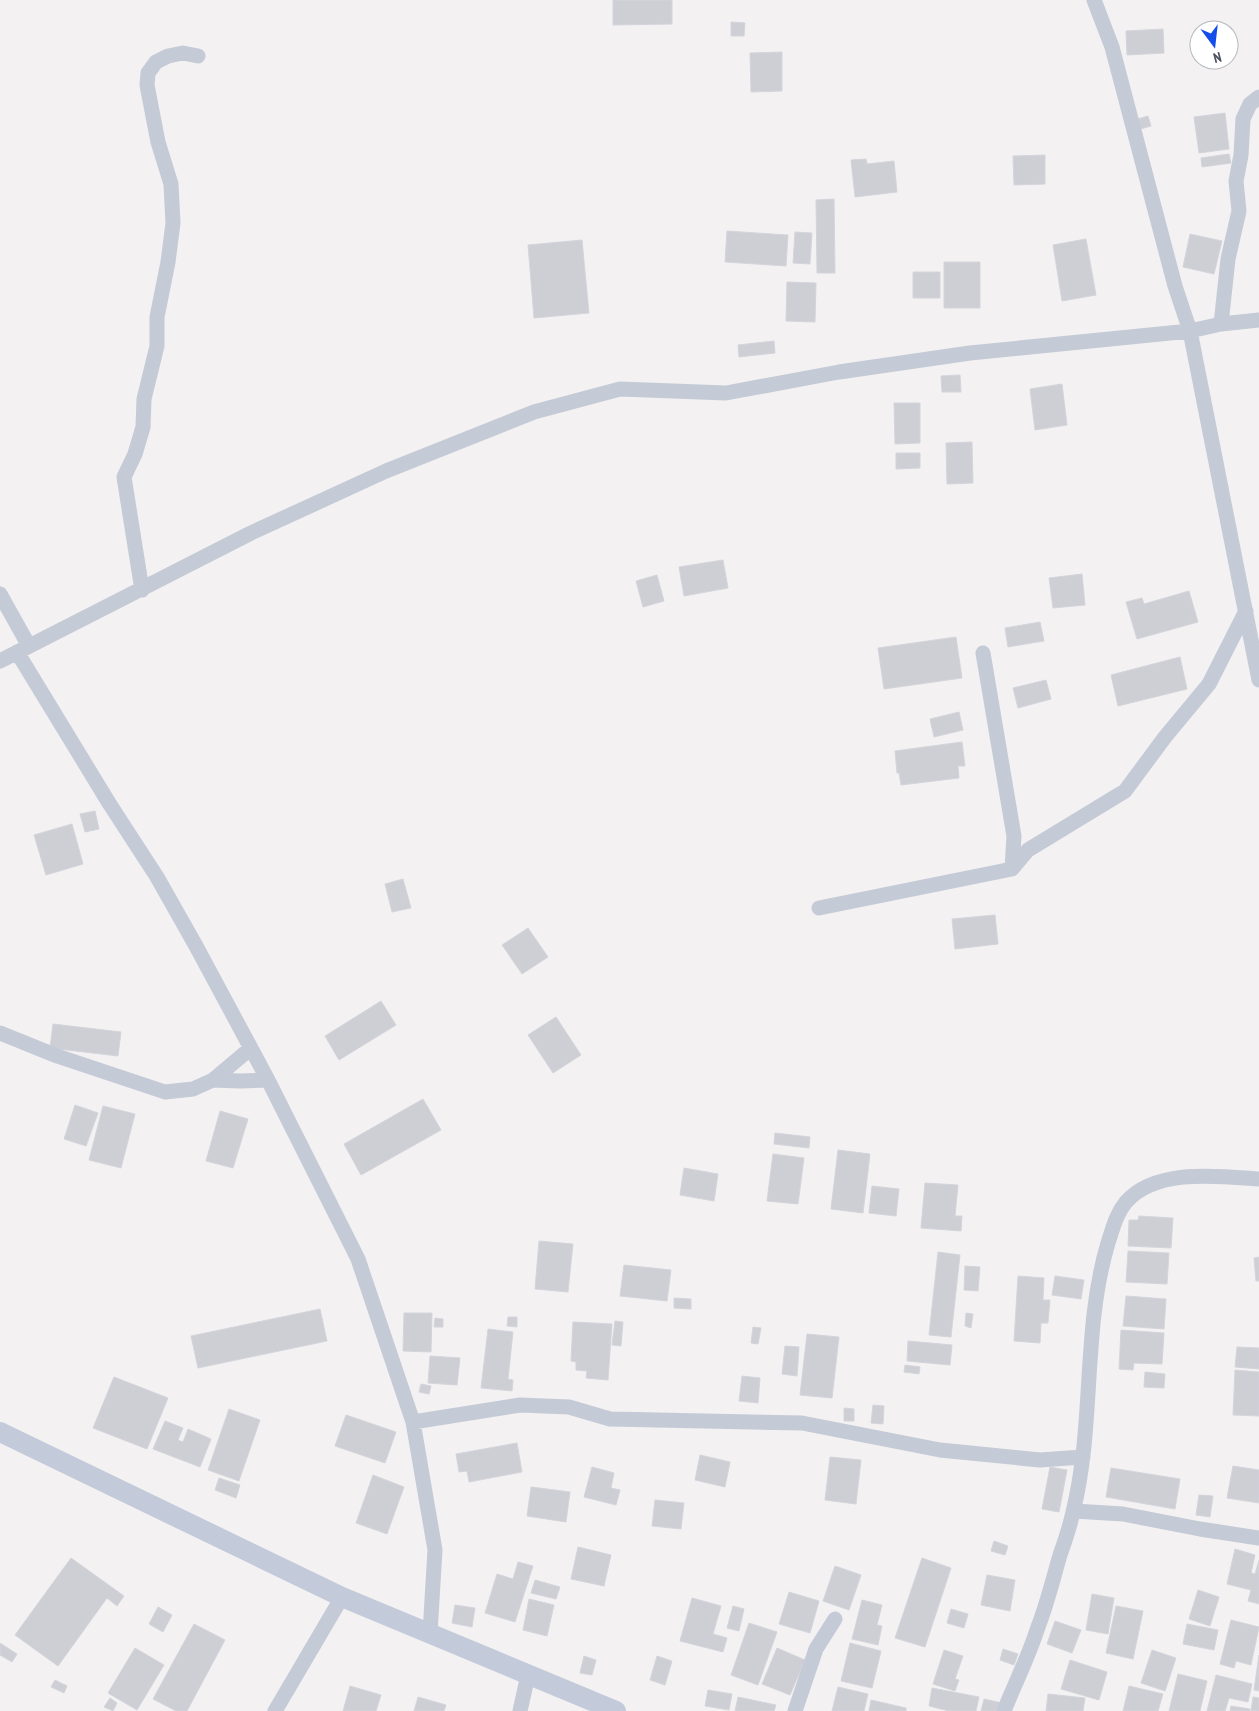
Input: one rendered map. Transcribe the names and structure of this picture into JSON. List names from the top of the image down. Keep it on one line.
{"north":"bottom"}
